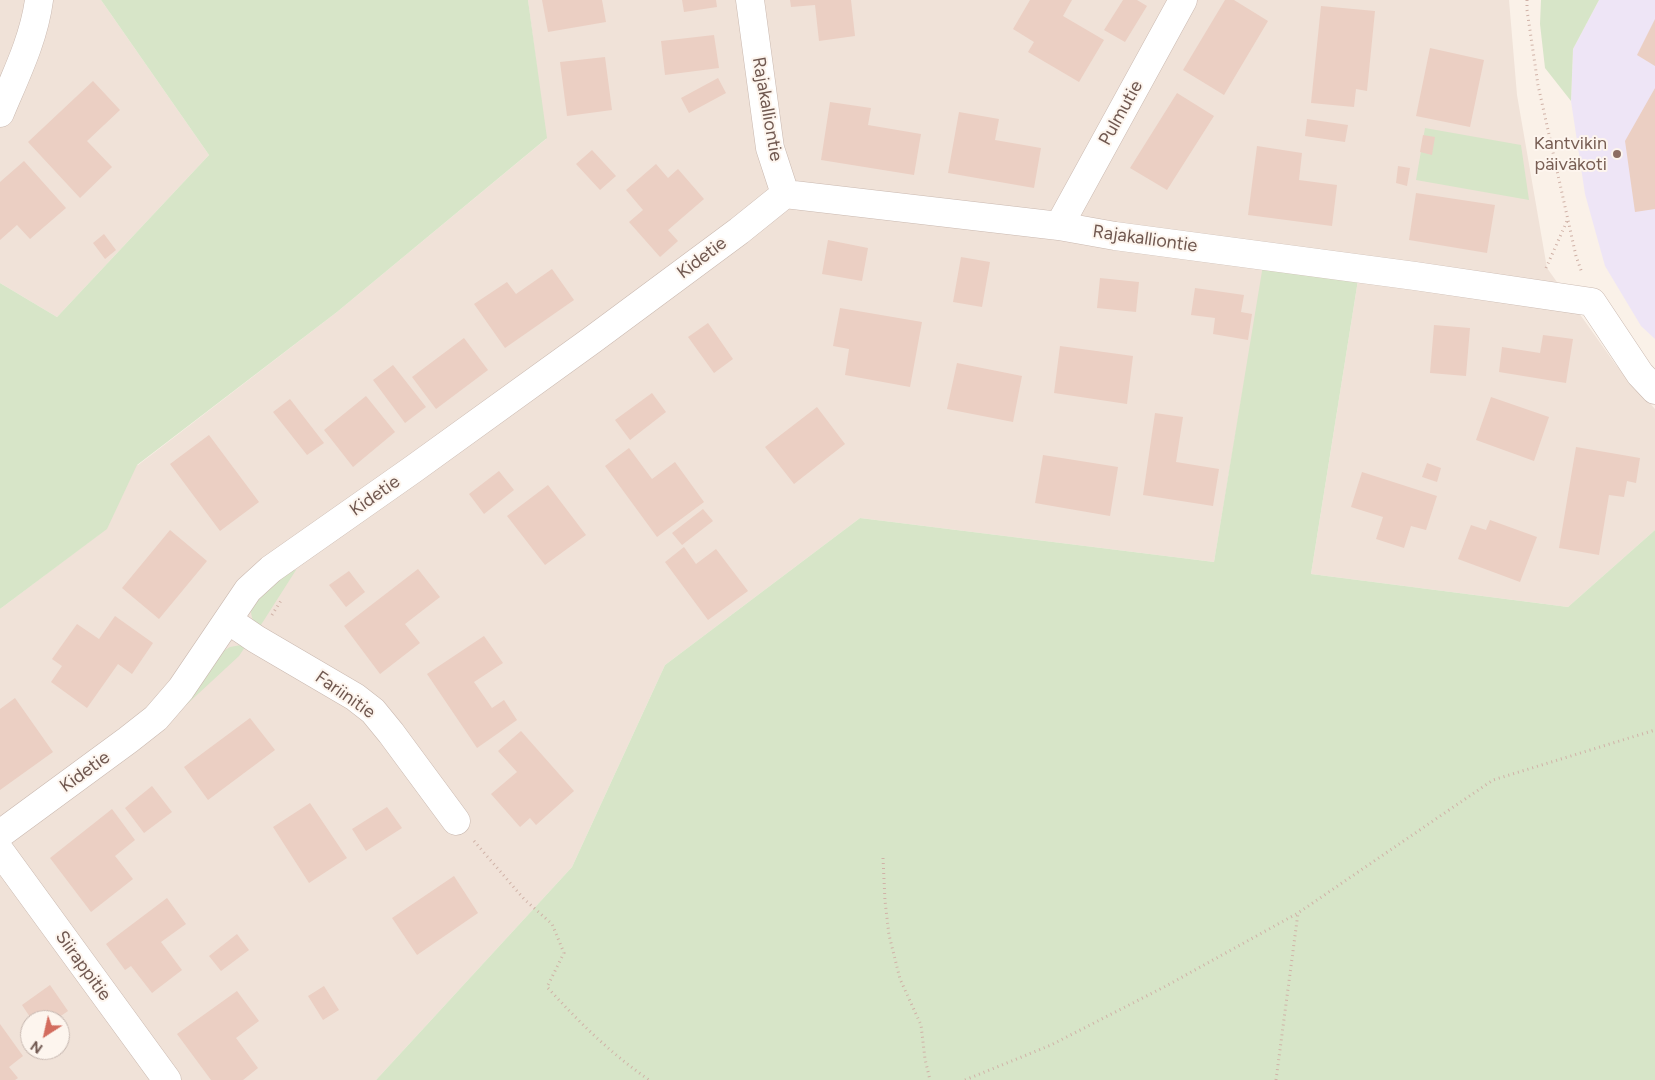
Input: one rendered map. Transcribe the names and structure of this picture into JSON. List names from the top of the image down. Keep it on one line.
{"streets":{"street":["Rajakalliontie","Pulmutie","Kidetie","Fariinitie","Siirappitie"]},"crossings":[["Rajakalliontie","Pulmutie"],["Rajakalliontie","Kidetie"],["Kidetie","Fariinitie"]],"places":["Kantvikin päiväkoti"],"north":"bottom left"}
